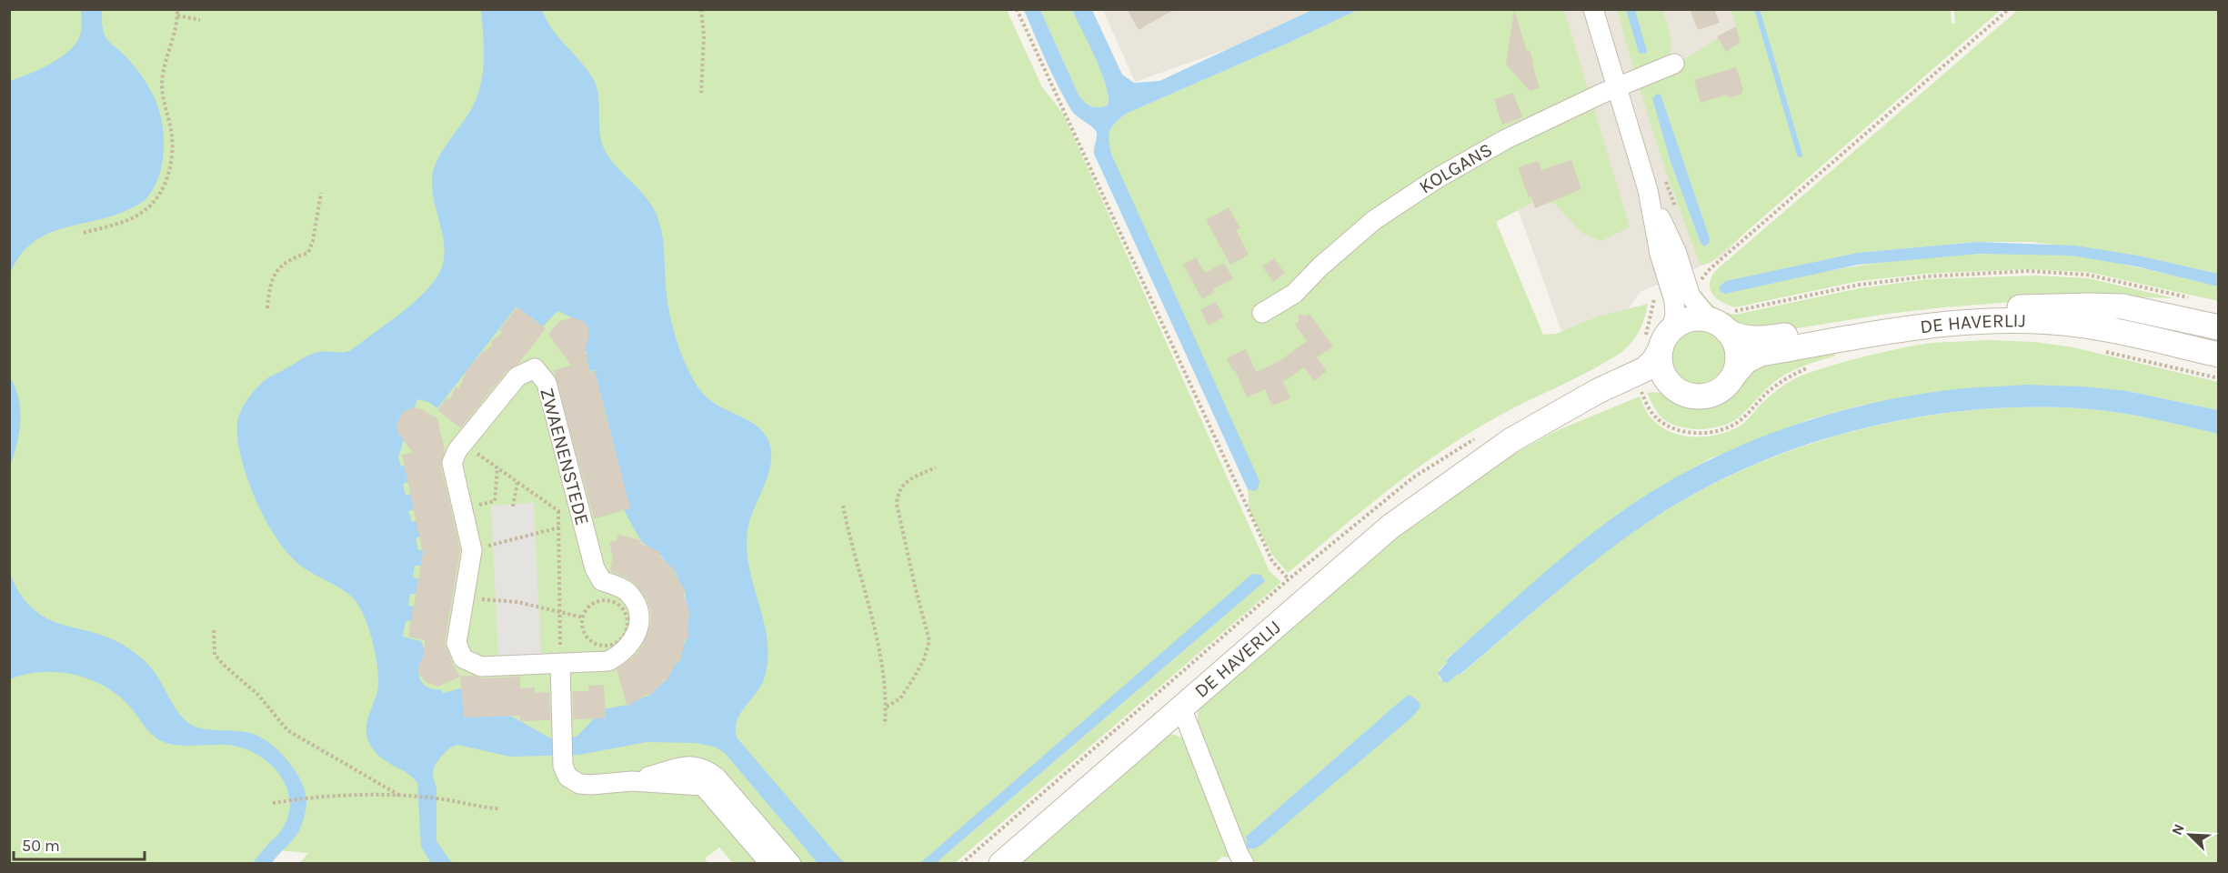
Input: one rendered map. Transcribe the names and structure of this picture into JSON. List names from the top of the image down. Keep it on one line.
{"streets":{"street":["KOLGANS","DE HAVERLIJ","ZWAENENSTEDE"]},"scale_bar":"50 m","north":"top left"}
